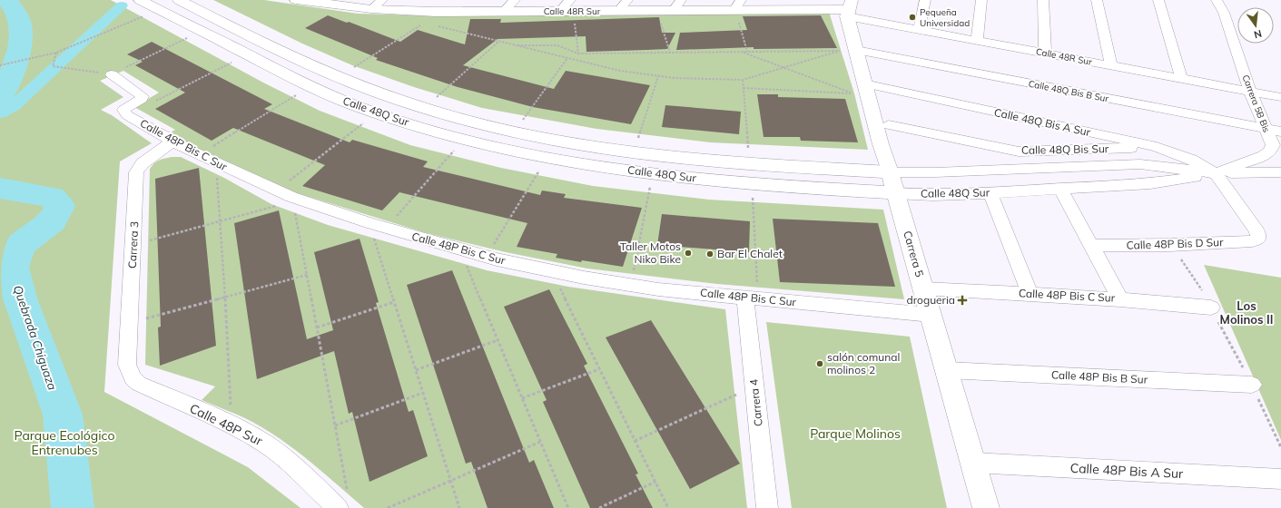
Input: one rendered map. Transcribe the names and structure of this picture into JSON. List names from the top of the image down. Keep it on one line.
{"streets":{"main road":["Calle 48R Sur","Calle 48Q Sur","Carrera 5"],"street":["Calle 48Q Bis B Sur","Carrera 5B Bis","Calle 48Q Bis A Sur","Calle 48P Bis C Sur","Calle 48Q Bis Sur","Calle 48P Bis D Sur","Carrera 3","Calle 48P Bis B Sur","Carrera 4","Calle 48P Sur","Calle 48P Bis A Sur"]},"crossings":[["Calle 48R Sur","Carrera 5B Bis"],["Calle 48R Sur","Carrera 5"],["Calle 48Q Bis B Sur","Carrera 5B Bis"],["Calle 48Q Bis B Sur","Carrera 5"],["Carrera 5B Bis","Calle 48Q Sur"],["Carrera 5B Bis","Calle 48Q Bis A Sur"],["Carrera 5B Bis","Calle 48P Bis D Sur"],["Calle 48Q Sur","Calle 48Q Bis A Sur"],["Calle 48Q Sur","Calle 48P Bis D Sur"],["Calle 48Q Sur","Carrera 5"],["Calle 48Q Bis A Sur","Calle 48Q Bis Sur"],["Calle 48Q Bis A Sur","Calle 48P Bis D Sur"],["Calle 48Q Bis A Sur","Carrera 5"],["Calle 48P Bis C Sur","Carrera 3"],["Calle 48P Bis C Sur","Carrera 5"],["Calle 48P Bis C Sur","Carrera 4"],["Carrera 3","Calle 48P Sur"],["Carrera 5","Calle 48P Bis B Sur"],["Carrera 5","Calle 48P Bis A Sur"]],"districts":["Los Molinos II"],"water":["Quebrada Chiguaza"],"parks":["Parque Molinos","Parque Ecológico Entrenubes"],"places":{"other":["Pequeña Universidad","Taller Motos Niko Bike","Bar El Chalet","salón comunal molinos 2"],"health":["drogueria"]},"north":"bottom"}
